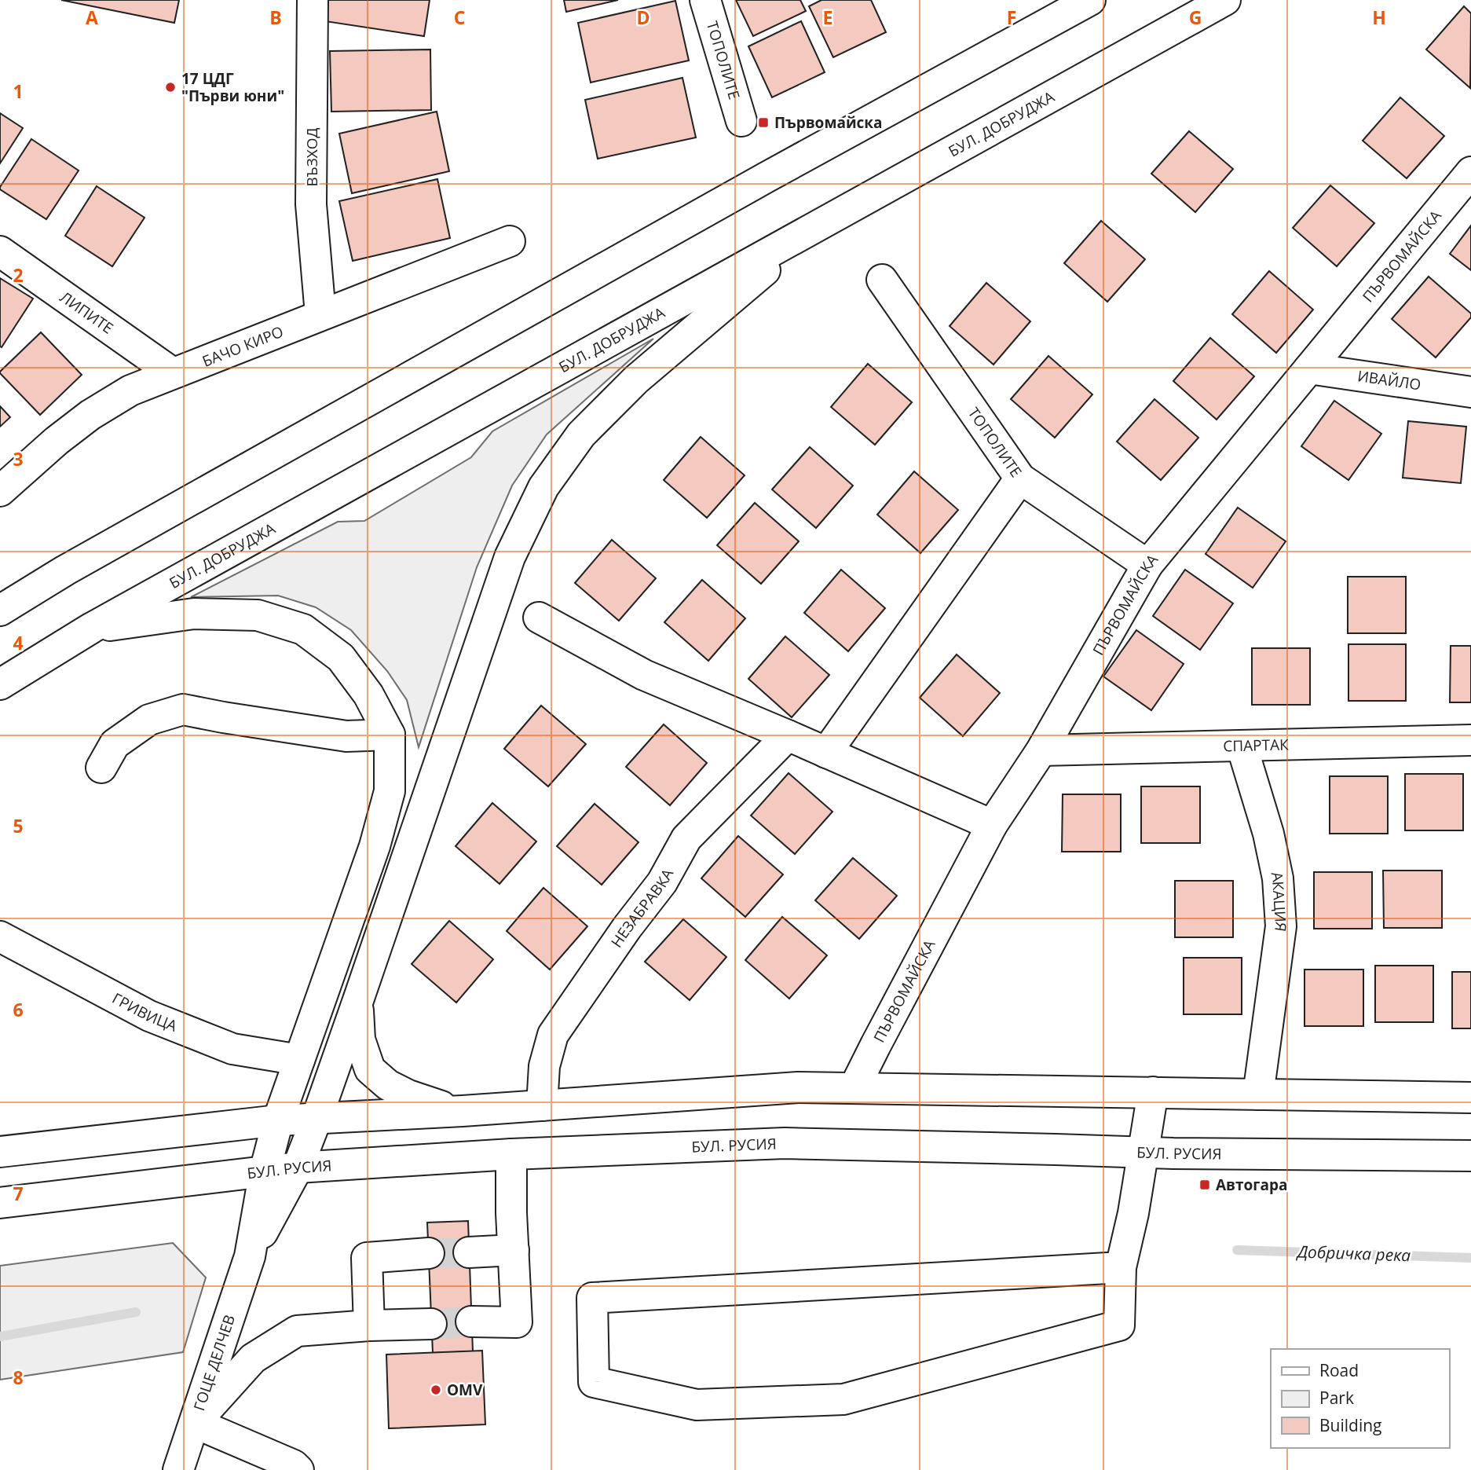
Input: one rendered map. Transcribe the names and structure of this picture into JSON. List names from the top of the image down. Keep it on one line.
{"streets":{"main road":["ТОПОЛИТЕ","БУЛ. ДОБРУДЖА","ВЪЗХОД","ПЪРВОМАЙСКА","ЛИПИТЕ","БАЧО КИРО","ИВАЙЛО","СПАРТАК","АКАЦИЯ","НЕЗАБРАВКА","ГРИВИЦА","БУЛ. РУСИЯ","ГОЦЕ ДЕЛЧЕВ"]},"crossings":[["ТОПОЛИТЕ","ПЪРВОМАЙСКА"],["БУЛ. ДОБРУДЖА","ГОЦЕ ДЕЛЧЕВ"],["ВЪЗХОД","БАЧО КИРО"],["ПЪРВОМАЙСКА","ИВАЙЛО"],["ПЪРВОМАЙСКА","СПАРТАК"],["ЛИПИТЕ","БАЧО КИРО"],["СПАРТАК","АКАЦИЯ"],["ГРИВИЦА","ГОЦЕ ДЕЛЧЕВ"],["БУЛ. РУСИЯ","ГОЦЕ ДЕЛЧЕВ"]],"water":["Добричка река"],"places":{"other":["17 ЦДГ \"Първи юни\"","OMV"],"transit":["Първомайска","Автогара"]},"legend":["Road","Park","Building"],"grid":{"columns":["A","B","C","D","E","F","G","H"],"rows":["1","2","3","4","5","6","7","8"]}}
